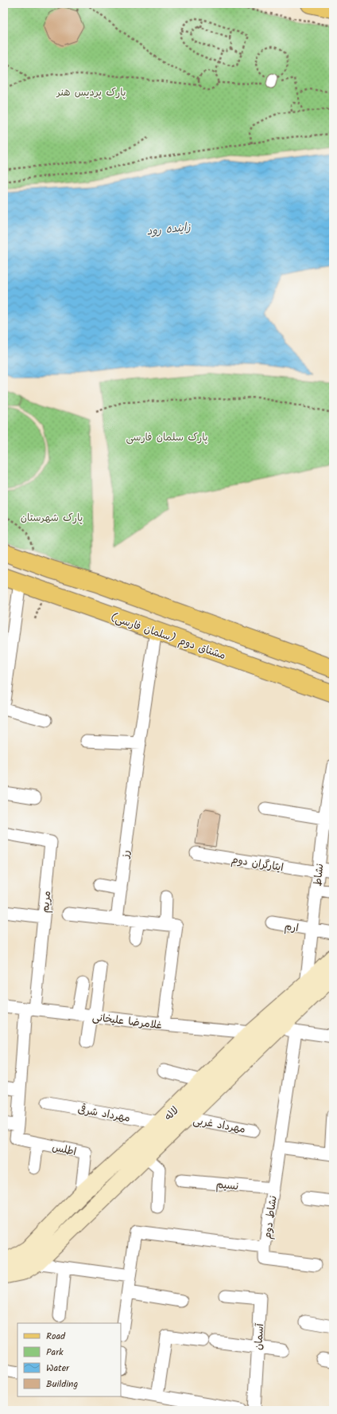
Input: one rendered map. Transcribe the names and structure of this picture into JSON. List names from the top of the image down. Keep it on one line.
{"streets":{"main road":["مشتاق دوم (سلمان فارسی)","لاله"],"street":["رز","ایثارگران دوم","نشاط","مریم","ارم","غلامرضا علیخانی","مهرداد شرقی","مهرداد غربی","اطلس","نسیم","نشاط دوم","آسمان"]},"crossings":[["مشتاق دوم (سلمان فارسی)","رز"],["ایثارگران دوم","نشاط"],["نشاط","ارم"],["نشاط","لاله"],["مریم","غلامرضا علیخانی"],["مریم","اطلس"],["غلامرضا علیخانی","لاله"],["غلامرضا علیخانی","اطلس"],["مهرداد شرقی","لاله"],["لاله","مهرداد غربی"],["لاله","اطلس"],["نسیم","نشاط دوم"]],"water":["زاینده رود"],"parks":["پارک پردیس هنر","پارک سلمان فارسی","پارک شهرستان"],"legend":["Road","Park","Water","Building"]}
